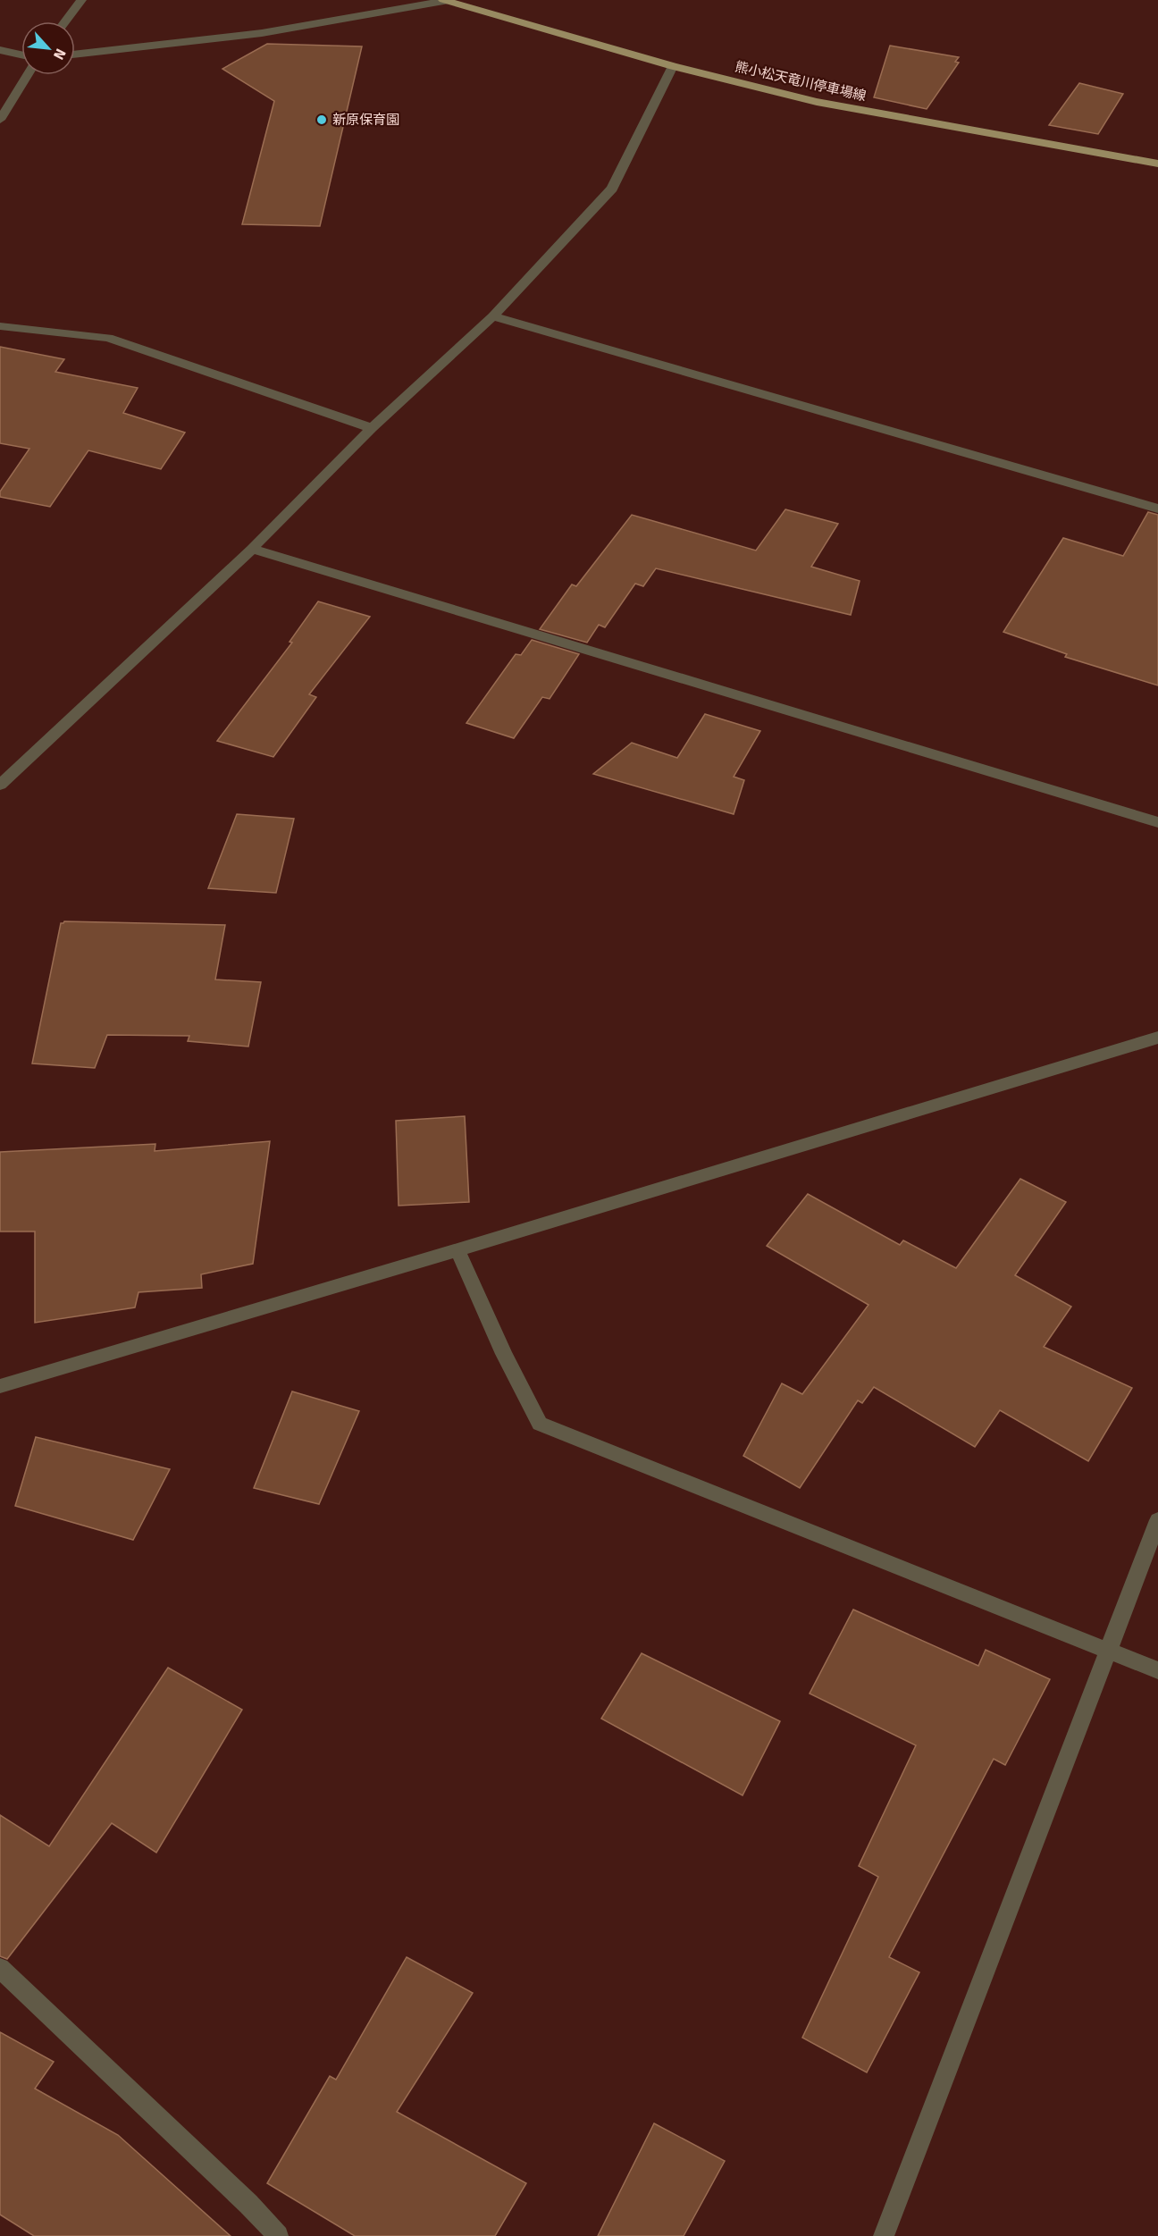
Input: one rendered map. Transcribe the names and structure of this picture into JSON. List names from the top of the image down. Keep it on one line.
{"streets":{"main road":["熊小松天竜川停車場線"]},"places":["新原保育園"],"north":"bottom right"}
